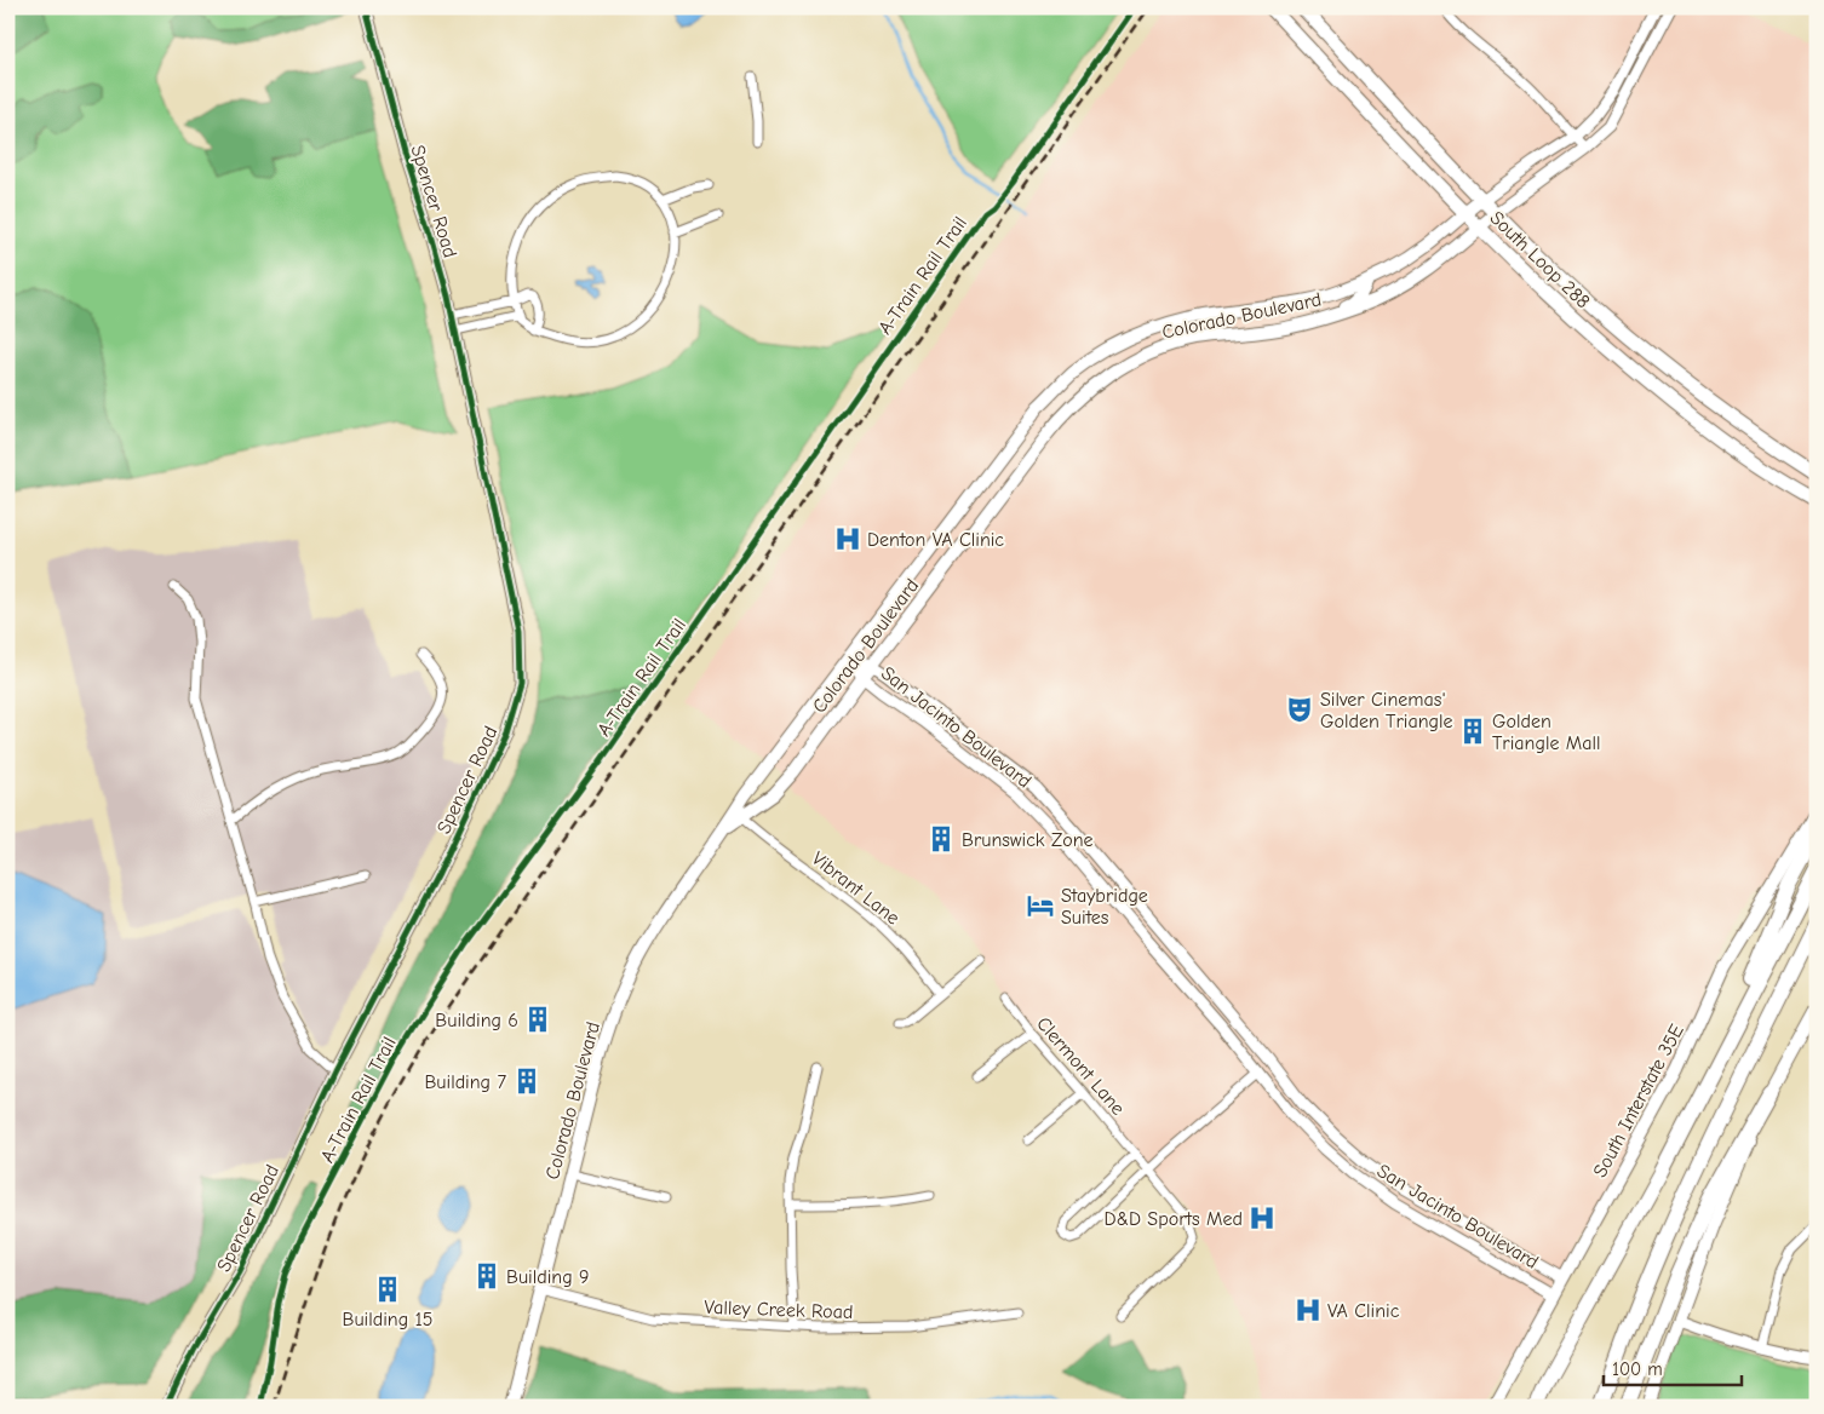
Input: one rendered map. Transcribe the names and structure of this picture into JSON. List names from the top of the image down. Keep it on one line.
{"streets":{"highway":["South Loop 288"],"main road":["Colorado Boulevard","South Interstate 35E"],"street":["Spencer Road","San Jacinto Boulevard","Vibrant Lane","Clermont Lane","Valley Creek Road"],"cycle path":["A-Train Rail Trail"]},"crossings":[["South Loop 288","Colorado Boulevard"],["Colorado Boulevard","San Jacinto Boulevard"],["Colorado Boulevard","Vibrant Lane"],["Colorado Boulevard","Valley Creek Road"],["San Jacinto Boulevard","South Interstate 35E"]],"places":{"hospital":["Denton VA Clinic","D&D Sports Med","VA Clinic"],"theatre":["Silver Cinemas' Golden Triangle"],"building":["Golden Triangle Mall","Brunswick Zone","Building 6","Building 7","Building 9","Building 15"],"hotel":["Staybridge Suites"]},"scale_bar":"100 m"}
